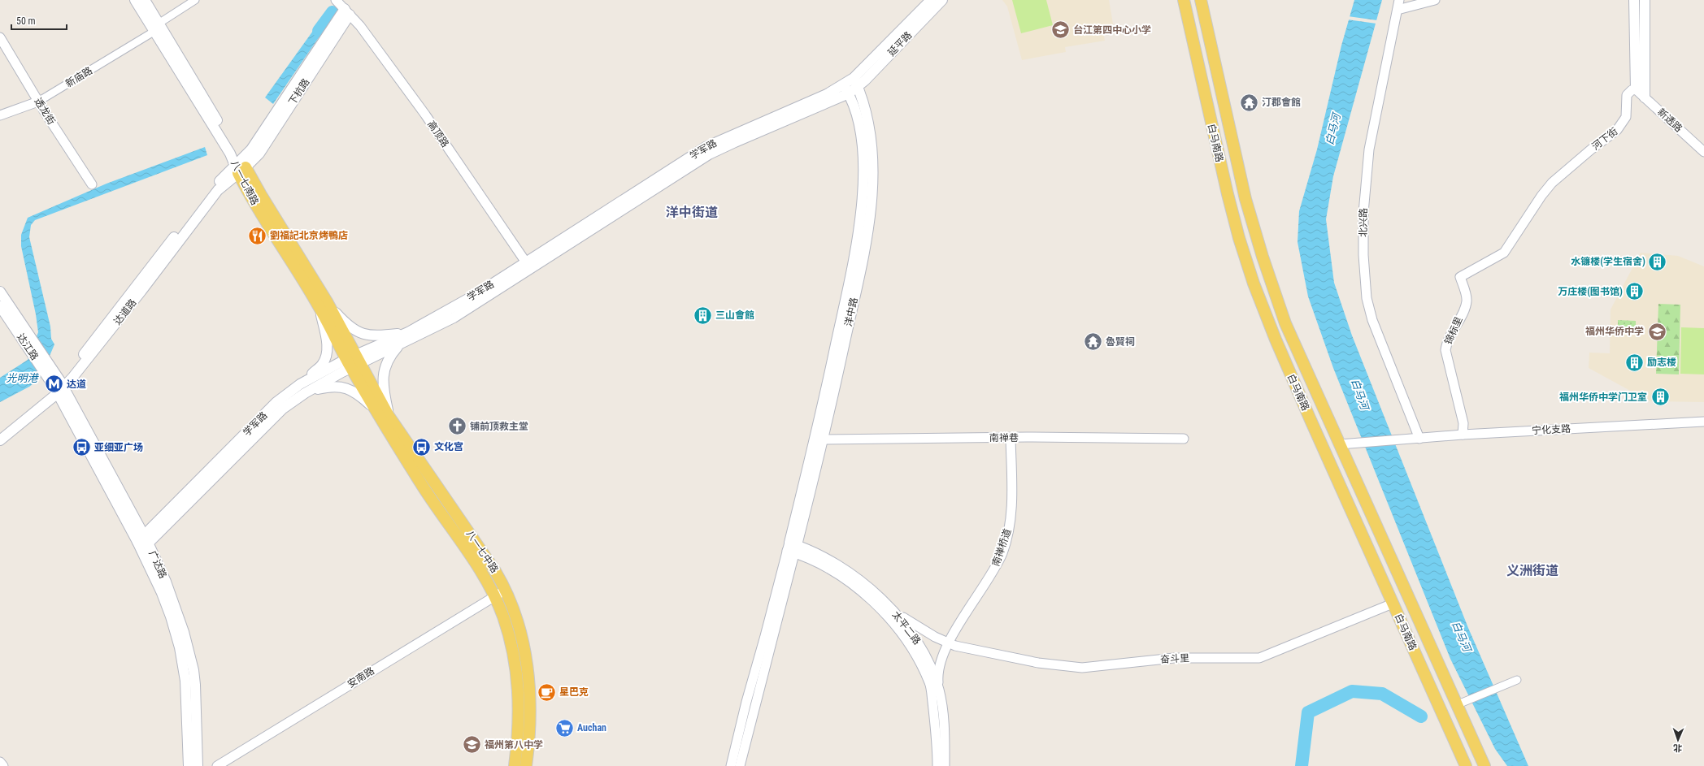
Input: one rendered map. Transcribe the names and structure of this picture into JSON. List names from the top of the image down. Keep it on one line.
{"streets":{"main road":["延平路","下杭路","白马南路","学军路","八一七南路","达道路","洋中路","达江路","八一七中路","广达路"],"street":["新庙路","透龙街","新透路","高顶路","河下街","北兴路","锦标里","宁化支路","南禅巷","南禅桥道","太平二路","奋斗里","安南路"]},"crossings":[["延平路","学军路"],["延平路","洋中路"],["新庙路","透龙街"],["新庙路","八一七南路"],["下杭路","高顶路"],["下杭路","八一七南路"],["下杭路","达道路"],["新透路","河下街"],["高顶路","学军路"],["河下街","锦标里"],["白马南路","奋斗里"],["学军路","八一七南路"],["学军路","洋中路"],["学军路","八一七中路"],["学军路","广达路"],["八一七南路","达道路"],["八一七南路","八一七中路"],["北兴路","宁化支路"],["达道路","达江路"],["达道路","广达路"],["洋中路","南禅巷"],["洋中路","太平二路"],["锦标里","宁化支路"],["达江路","广达路"],["南禅巷","南禅桥道"],["南禅桥道","太平二路"],["南禅桥道","奋斗里"],["八一七中路","安南路"],["太平二路","奋斗里"]],"districts":["洋中街道","义洲街道"],"water":["白马河","光明港"],"places":{"school or university":["台江第四中心小学","福州华侨中学","福州第八中学"],"temple":["汀郡會館","魯賢祠"],"restaurant":["劉福記北京烤鴨店"],"building":["水镰楼(学生宿舍)","万庄楼(图书馆)","三山會館","励志楼","福州华侨中学门卫室"],"metro station":["达道"],"church":["铺前顶救主堂"],"bus stop":["文化宫","亚细亚广场"],"cafe":["星巴克"],"supermarket":["Auchan"]},"scale_bar":"50 m","north":"bottom"}
